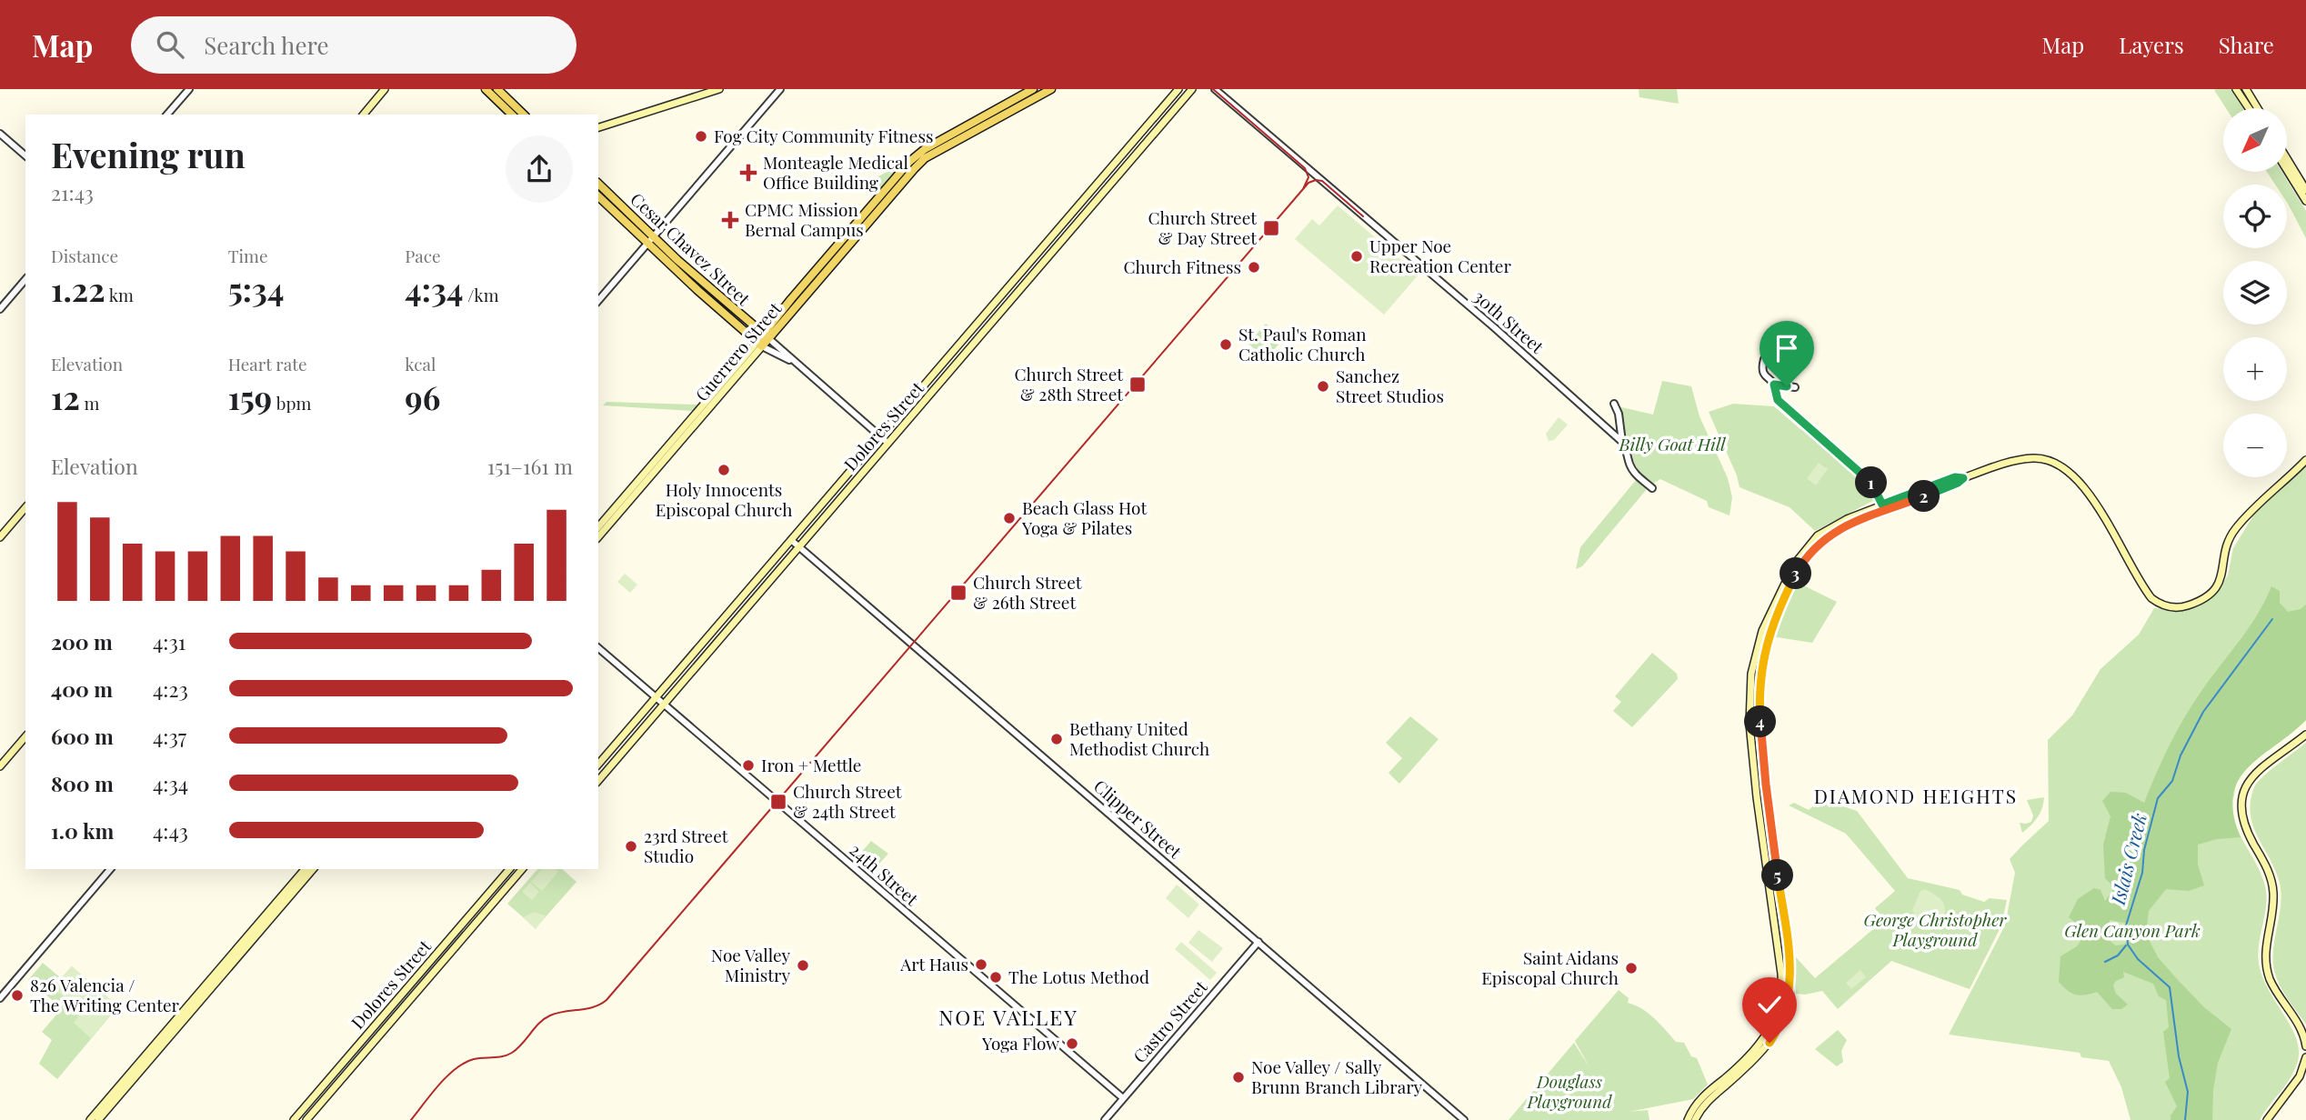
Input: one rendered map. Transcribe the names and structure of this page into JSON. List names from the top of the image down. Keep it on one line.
{"streets":{"main road":["Cesar Chavez Street","Guerrero Street","Dolores Street"],"street":["30th Street","Clipper Street","24th Street","Castro Street"]},"crossings":[["Cesar Chavez Street","Guerrero Street"],["Cesar Chavez Street","Dolores Street"],["Dolores Street","Clipper Street"],["Dolores Street","24th Street"],["Clipper Street","Castro Street"],["24th Street","Castro Street"]],"districts":["DIAMOND HEIGHTS","NOE VALLEY"],"water":["Islais Creek"],"parks":["Billy Goat Hill","George Christopher Playground","Glen Canyon Park","Douglass Playground"],"places":{"other":["Fog City Community Fitness","Upper Noe Recreation Center","Church Fitness","St. Paul's Roman Catholic Church","Sanchez Street Studios","Holy Innocents Episcopal Church","Beach Glass Hot Yoga & Pilates","Bethany United Methodist Church","Iron + Mettle","23rd Street Studio","Art Haus","Noe Valley Ministry","Saint Aidans Episcopal Church","The Lotus Method","826 Valencia / The Writing Center","Yoga Flow","Noe Valley / Sally Brunn Branch Library"],"health":["Monteagle Medical Office Building","CPMC Mission Bernal Campus"],"transit":["Church Street & Day Street","Church Street & 28th Street","Church Street & 26th Street","Church Street & 24th Street"]},"north":"bottom left","page":{"header":"Map","search":"Search here","nav":["Map","Layers","Share"],"map_buttons":["+","−"],"heading":["Evening run","21:43"],"stats":[["Distance","1.22 km"],["Time","5:34"],["Pace","4:34 /km"],["Elevation","12 m"],["Heart rate","159 bpm"],["kcal","96"]],"chart":["Elevation","151–161 m"],"pins":["1","2","3","4","5"],"list":[{"name":"200 m","note":"4:31"},{"name":"400 m","note":"4:23"},{"name":"600 m","note":"4:37"},{"name":"800 m","note":"4:34"},{"name":"1.0 km","note":"4:43"}]}}
